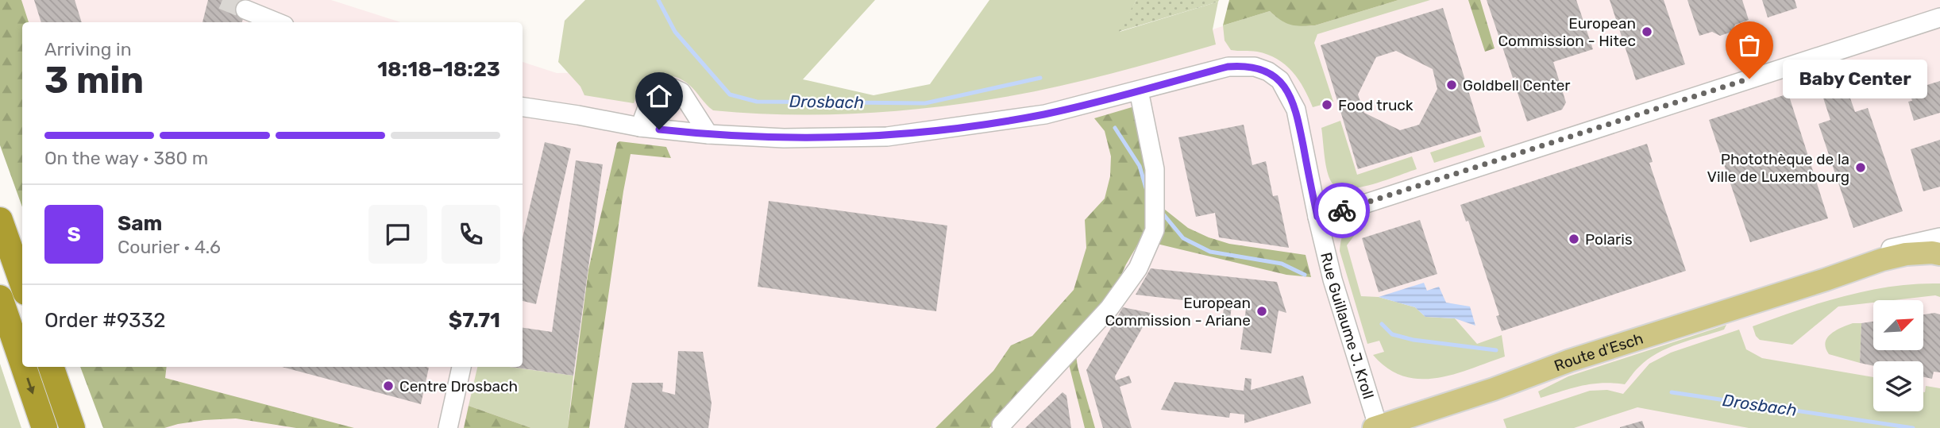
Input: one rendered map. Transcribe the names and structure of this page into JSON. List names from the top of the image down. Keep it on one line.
{"streets":{"main road":["Route d'Esch"],"street":["Rue Guillaume J. Kroll"]},"crossings":[["Rue Guillaume J. Kroll","Route d'Esch"]],"water":["Drosbach"],"places":["European Commission - Hitec","Baby Center","Goldbell Center","Food truck","Photothèque de la Ville de Luxembourg","Polaris","European Commission - Ariane","Centre Drosbach"],"north":"top right","page":{"heading":["3 min","Arriving in","18:18–18:23"],"panel":["Sam","Courier · 4.6","Order #9332","$7.71"],"bubble":"Baby Center","bar":"On the way · 380 m","round":"S"}}
